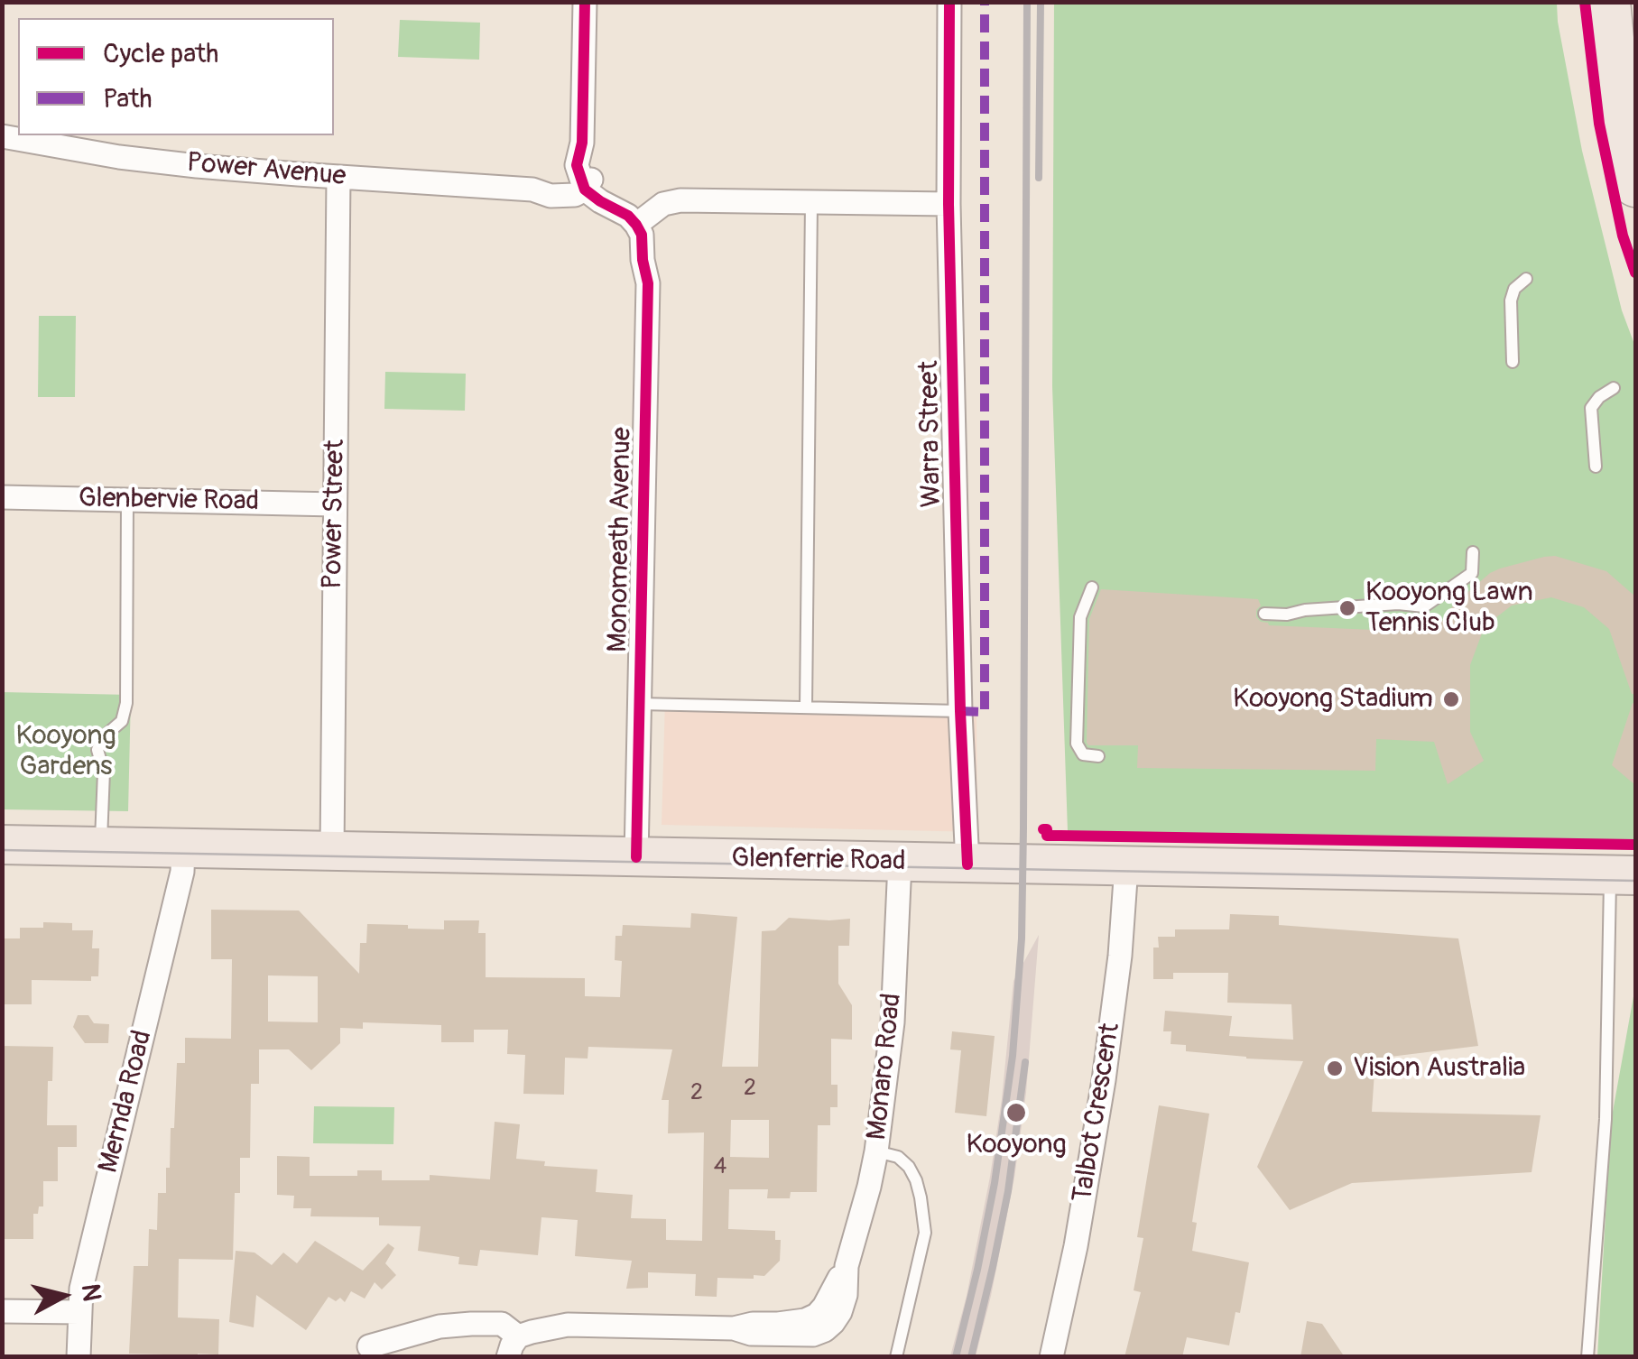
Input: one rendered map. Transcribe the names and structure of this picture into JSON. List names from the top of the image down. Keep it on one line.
{"streets":{"main road":["Glenferrie Road"],"street":["Power Avenue","Warra Street","Glenbervie Road","Power Street","Monomeath Avenue","Monaro Road","Mernda Road","Talbot Crescent"]},"crossings":[["Power Avenue","Power Street"],["Warra Street","Glenferrie Road"],["Glenbervie Road","Power Street"],["Power Street","Glenferrie Road"],["Monomeath Avenue","Glenferrie Road"],["Glenferrie Road","Monaro Road"],["Glenferrie Road","Mernda Road"],["Glenferrie Road","Talbot Crescent"]],"parks":["Kooyong Gardens"],"places":["Kooyong Lawn Tennis Club","Kooyong Stadium","Vision Australia","Kooyong"],"house_numbers":["2","2","4"],"legend":["Cycle path","Path"],"north":"right"}
